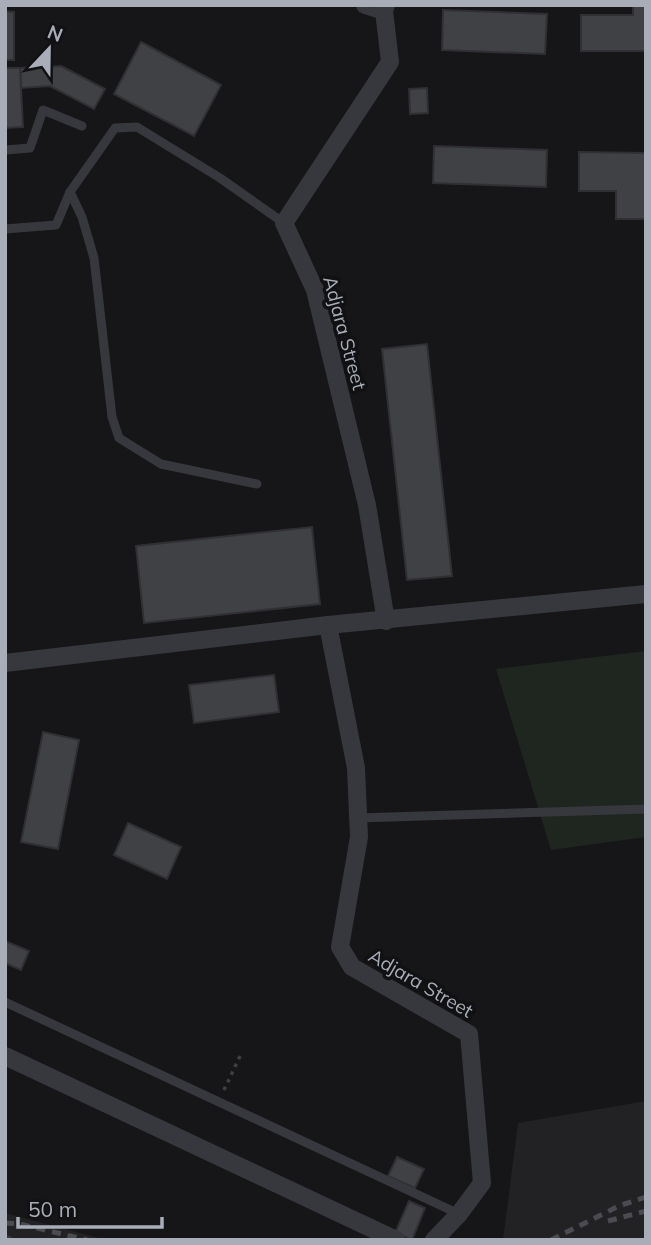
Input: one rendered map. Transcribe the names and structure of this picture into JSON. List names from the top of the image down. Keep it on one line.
{"streets":{"street":["Adjara Street"]},"scale_bar":"50 m","north":"top"}
